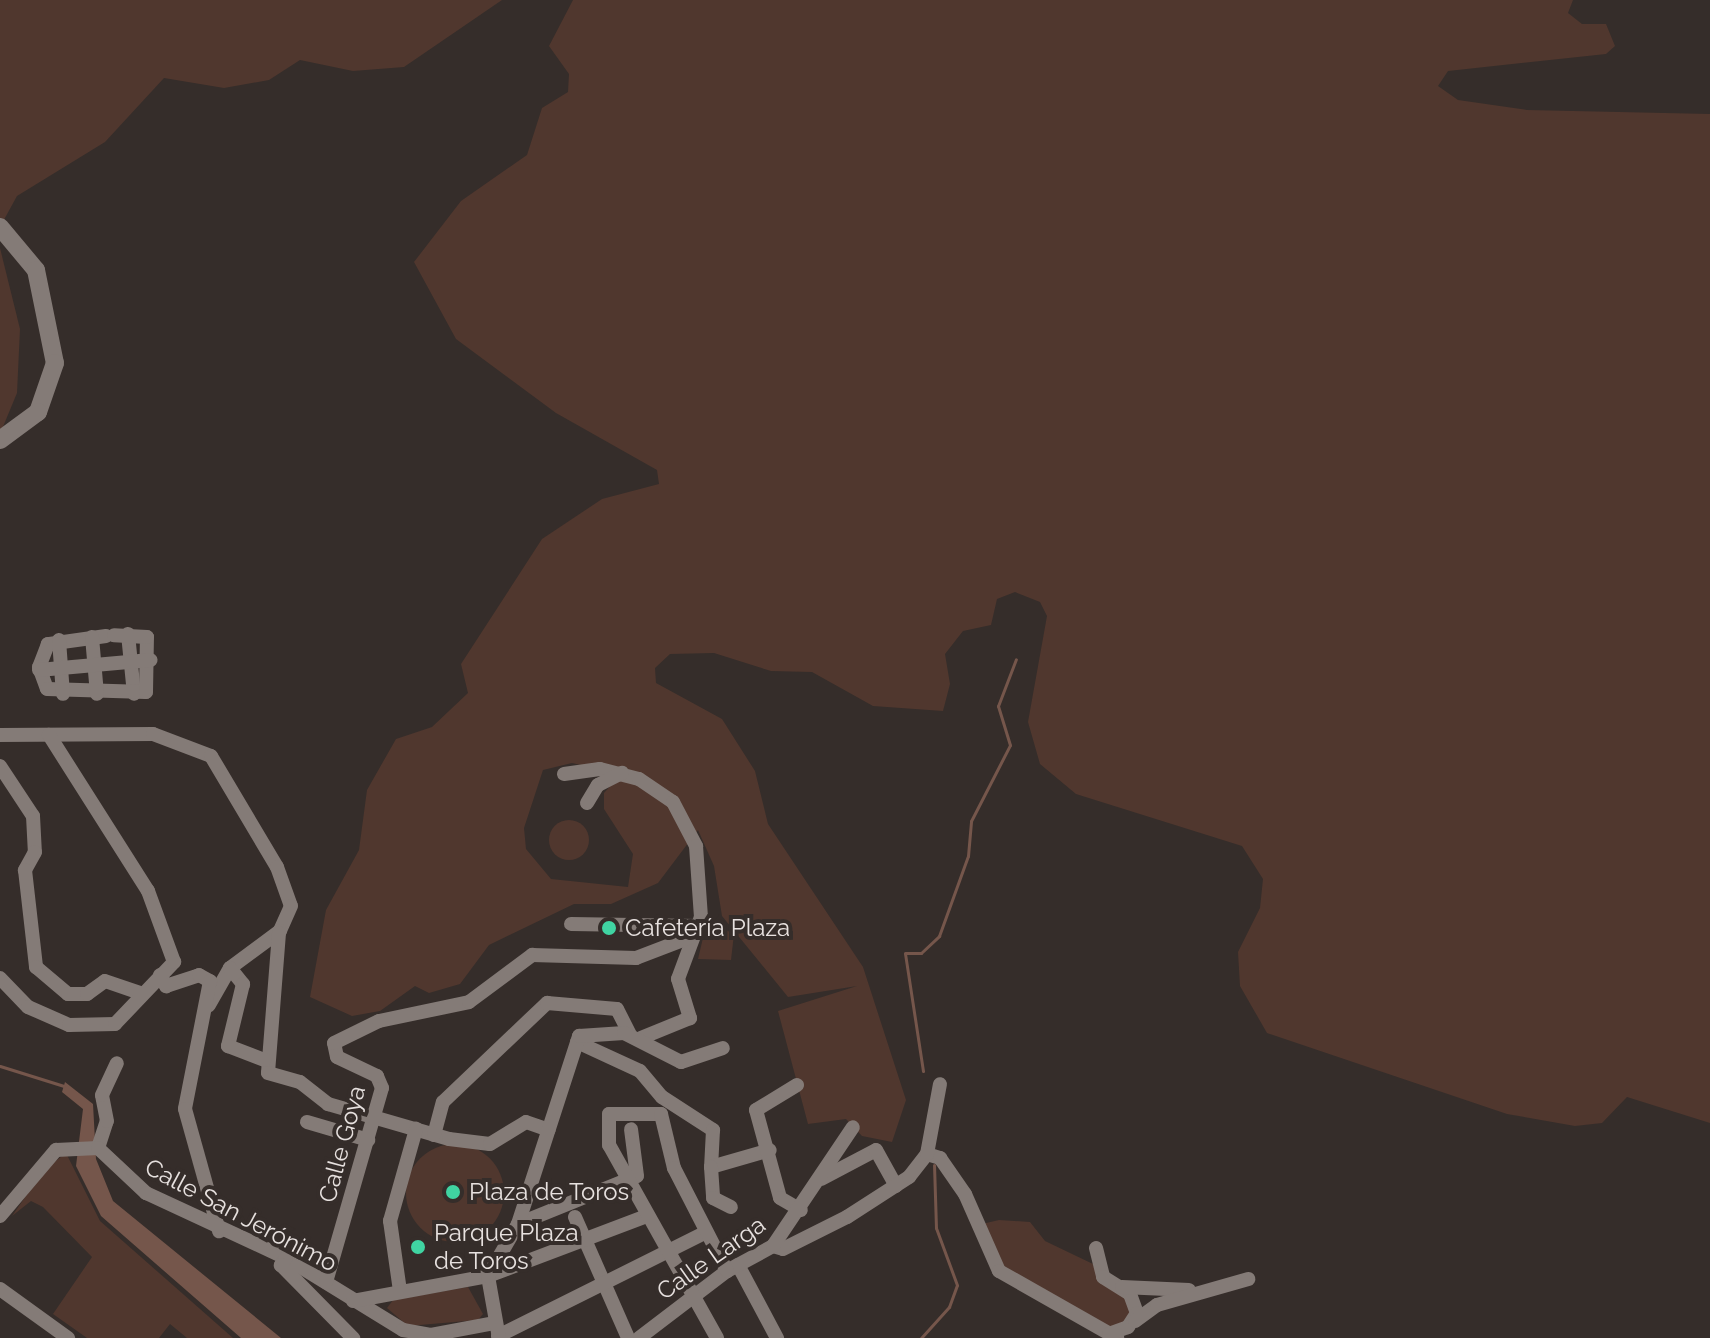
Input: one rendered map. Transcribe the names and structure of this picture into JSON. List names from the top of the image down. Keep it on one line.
{"streets":{"street":["Calle Goya","Calle San Jerónimo","Calle Larga"]},"crossings":[["Calle Goya","Calle San Jerónimo"]],"places":["Cafetería Plaza","Plaza de Toros","Parque Plaza de Toros"]}
